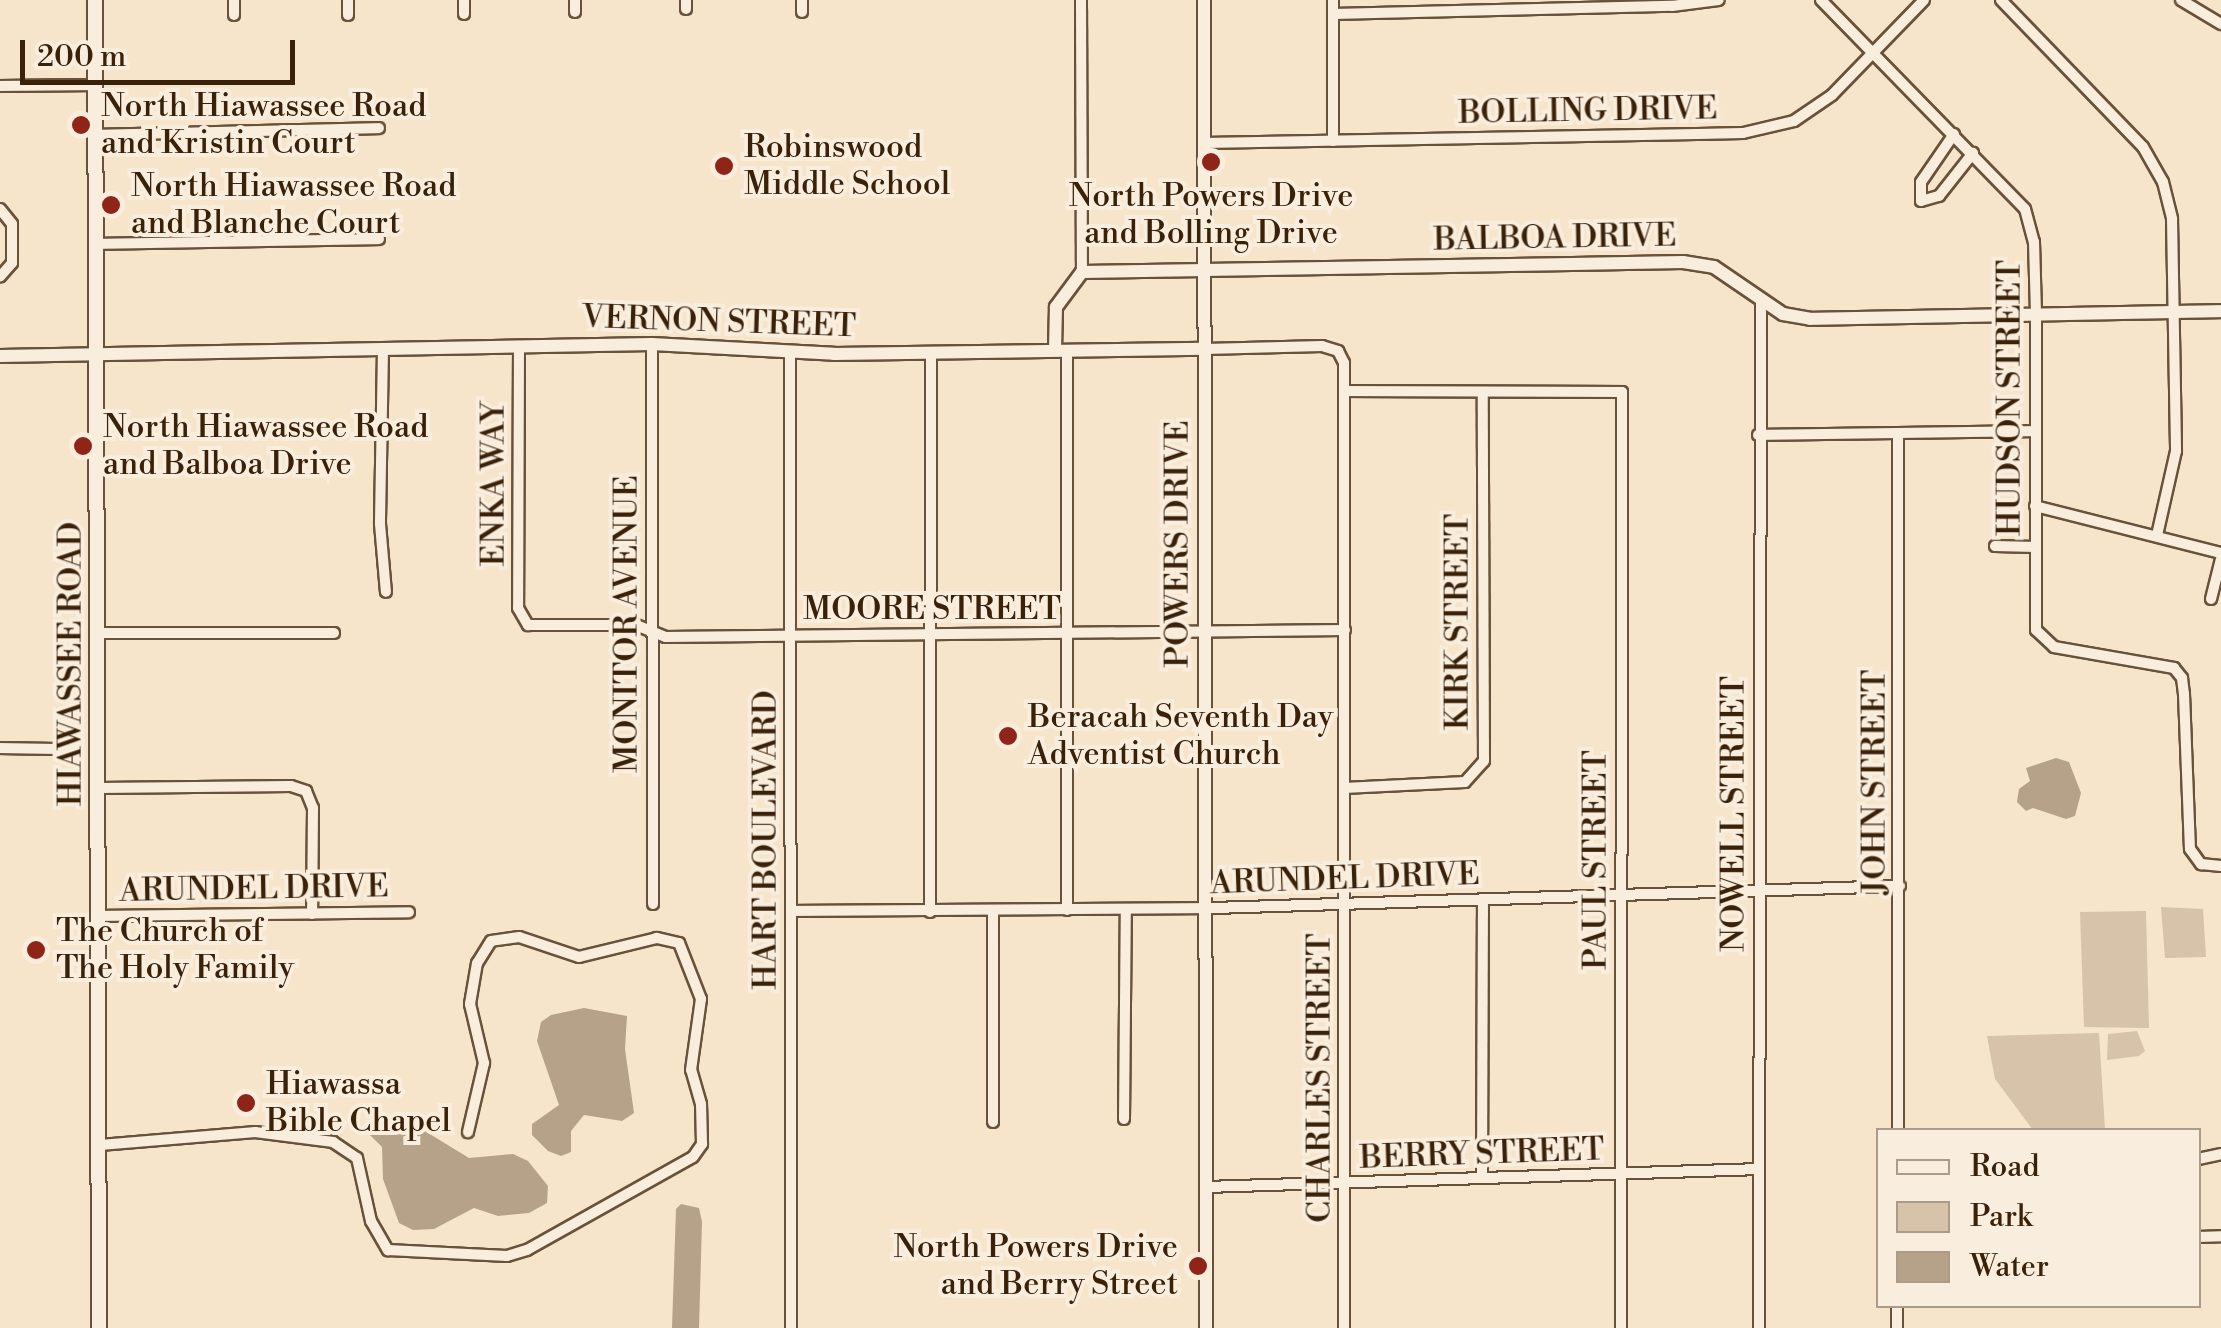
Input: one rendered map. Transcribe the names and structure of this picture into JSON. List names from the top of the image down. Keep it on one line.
{"streets":{"main road":["HIAWASSEE ROAD"],"street":["BOLLING DRIVE","BALBOA DRIVE","VERNON STREET","HUDSON STREET","ENKA WAY","POWERS DRIVE","MOORE STREET","KIRK STREET","MONITOR AVENUE","JOHN STREET","NOWELL STREET","HART BOULEVARD","PAUL STREET","ARUNDEL DRIVE","CHARLES STREET","BERRY STREET"]},"crossings":[["BOLLING DRIVE","HUDSON STREET"],["BOLLING DRIVE","POWERS DRIVE"],["BALBOA DRIVE","HUDSON STREET"],["BALBOA DRIVE","POWERS DRIVE"],["BALBOA DRIVE","NOWELL STREET"],["VERNON STREET","ENKA WAY"],["VERNON STREET","POWERS DRIVE"],["VERNON STREET","MONITOR AVENUE"],["VERNON STREET","HIAWASSEE ROAD"],["VERNON STREET","HART BOULEVARD"],["VERNON STREET","CHARLES STREET"],["ENKA WAY","MOORE STREET"],["POWERS DRIVE","MOORE STREET"],["POWERS DRIVE","ARUNDEL DRIVE"],["POWERS DRIVE","BERRY STREET"],["MOORE STREET","MONITOR AVENUE"],["MOORE STREET","HART BOULEVARD"],["MOORE STREET","CHARLES STREET"],["KIRK STREET","PAUL STREET"],["KIRK STREET","CHARLES STREET"],["HIAWASSEE ROAD","ARUNDEL DRIVE"],["JOHN STREET","ARUNDEL DRIVE"],["NOWELL STREET","ARUNDEL DRIVE"],["NOWELL STREET","BERRY STREET"],["HART BOULEVARD","ARUNDEL DRIVE"],["PAUL STREET","ARUNDEL DRIVE"],["PAUL STREET","BERRY STREET"],["ARUNDEL DRIVE","CHARLES STREET"],["CHARLES STREET","BERRY STREET"]],"places":["North Hiawassee Road and Kristin Court","North Powers Drive and Bolling Drive","Robinswood Middle School","North Hiawassee Road and Blanche Court","North Hiawassee Road and Balboa Drive","Beracah Seventh Day Adventist Church","The Church of The Holy Family","Hiawassa Bible Chapel","North Powers Drive and Berry Street"],"legend":["Road","Park","Water"],"scale_bar":"200 m"}
